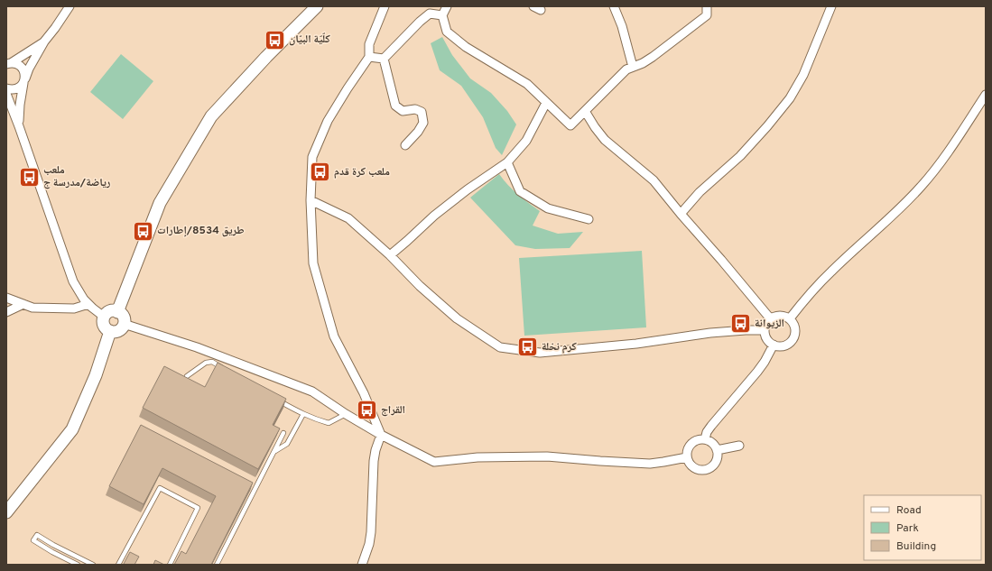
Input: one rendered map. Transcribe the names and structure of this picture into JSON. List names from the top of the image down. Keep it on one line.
{"places":{"bus stop":["كلّيّة البيّان","ملعب كرة قدم","ملعب رياضة/مدرسة ج","طريق 8534/إطارات","الزيوانة","كرم نخلة","القراج"]},"legend":["Road","Park","Building"]}
